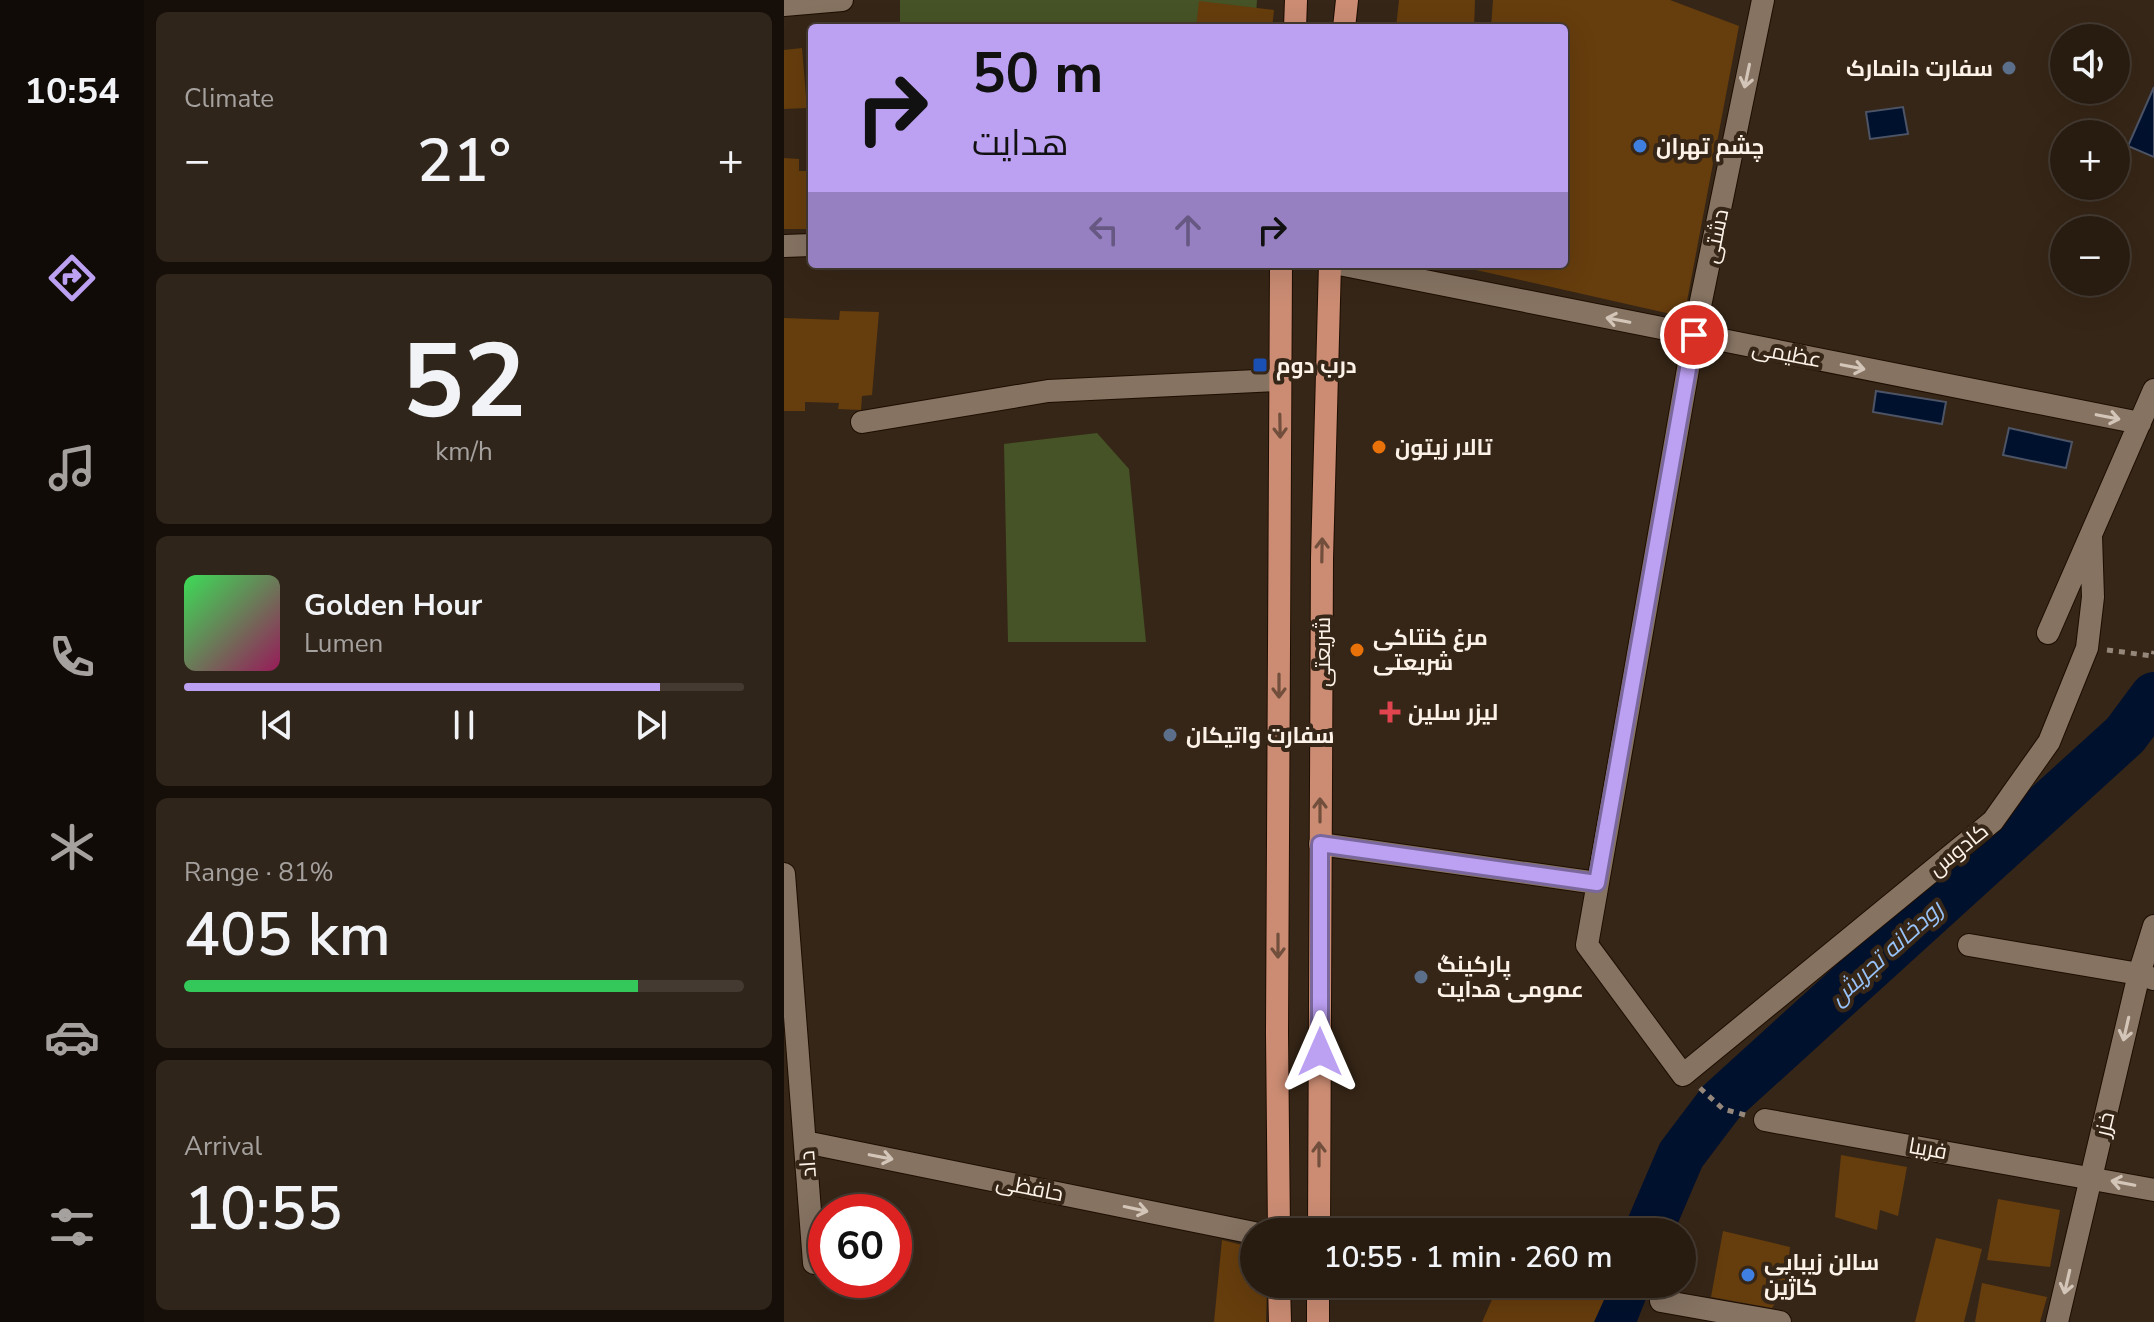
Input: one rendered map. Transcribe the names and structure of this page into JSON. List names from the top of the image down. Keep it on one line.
{"streets":{"main road":["شریعتی"],"street":["دشتی","عظیمی","کادوس","خزر","فریبا","داد","حافظی"]},"crossings":[["دشتی","عظیمی"],["دشتی","کادوس"],["عظیمی","کادوس"],["خزر","فریبا"],["داد","حافظی"]],"one_way":["دشتی","خزر","حافظی"],"water":["رودخانه تجریش"],"places":{"other":["سفارت دانمارک","چشم تهران","تالار زیتون","مرغ کنتاکی شریعتی","سفارت واتیکان","پارکینگ عمومی هدایت","سالن زیبایی کاژین"],"transit":["درب دوم"],"health":["لیزر سلین"]},"page":{"tabs":"10:54","tile":["Climate",["52","km/h"],["Range · 81%","405 km"],["Arrival","10:55"]],"map_buttons":["+","−"],"turn":["50 m","هدایت"],"heat":["−","21°","+"],"song":["Golden Hour","Lumen"],"limit":"60","trip":"10:55 · 1 min · 260 m"}}
